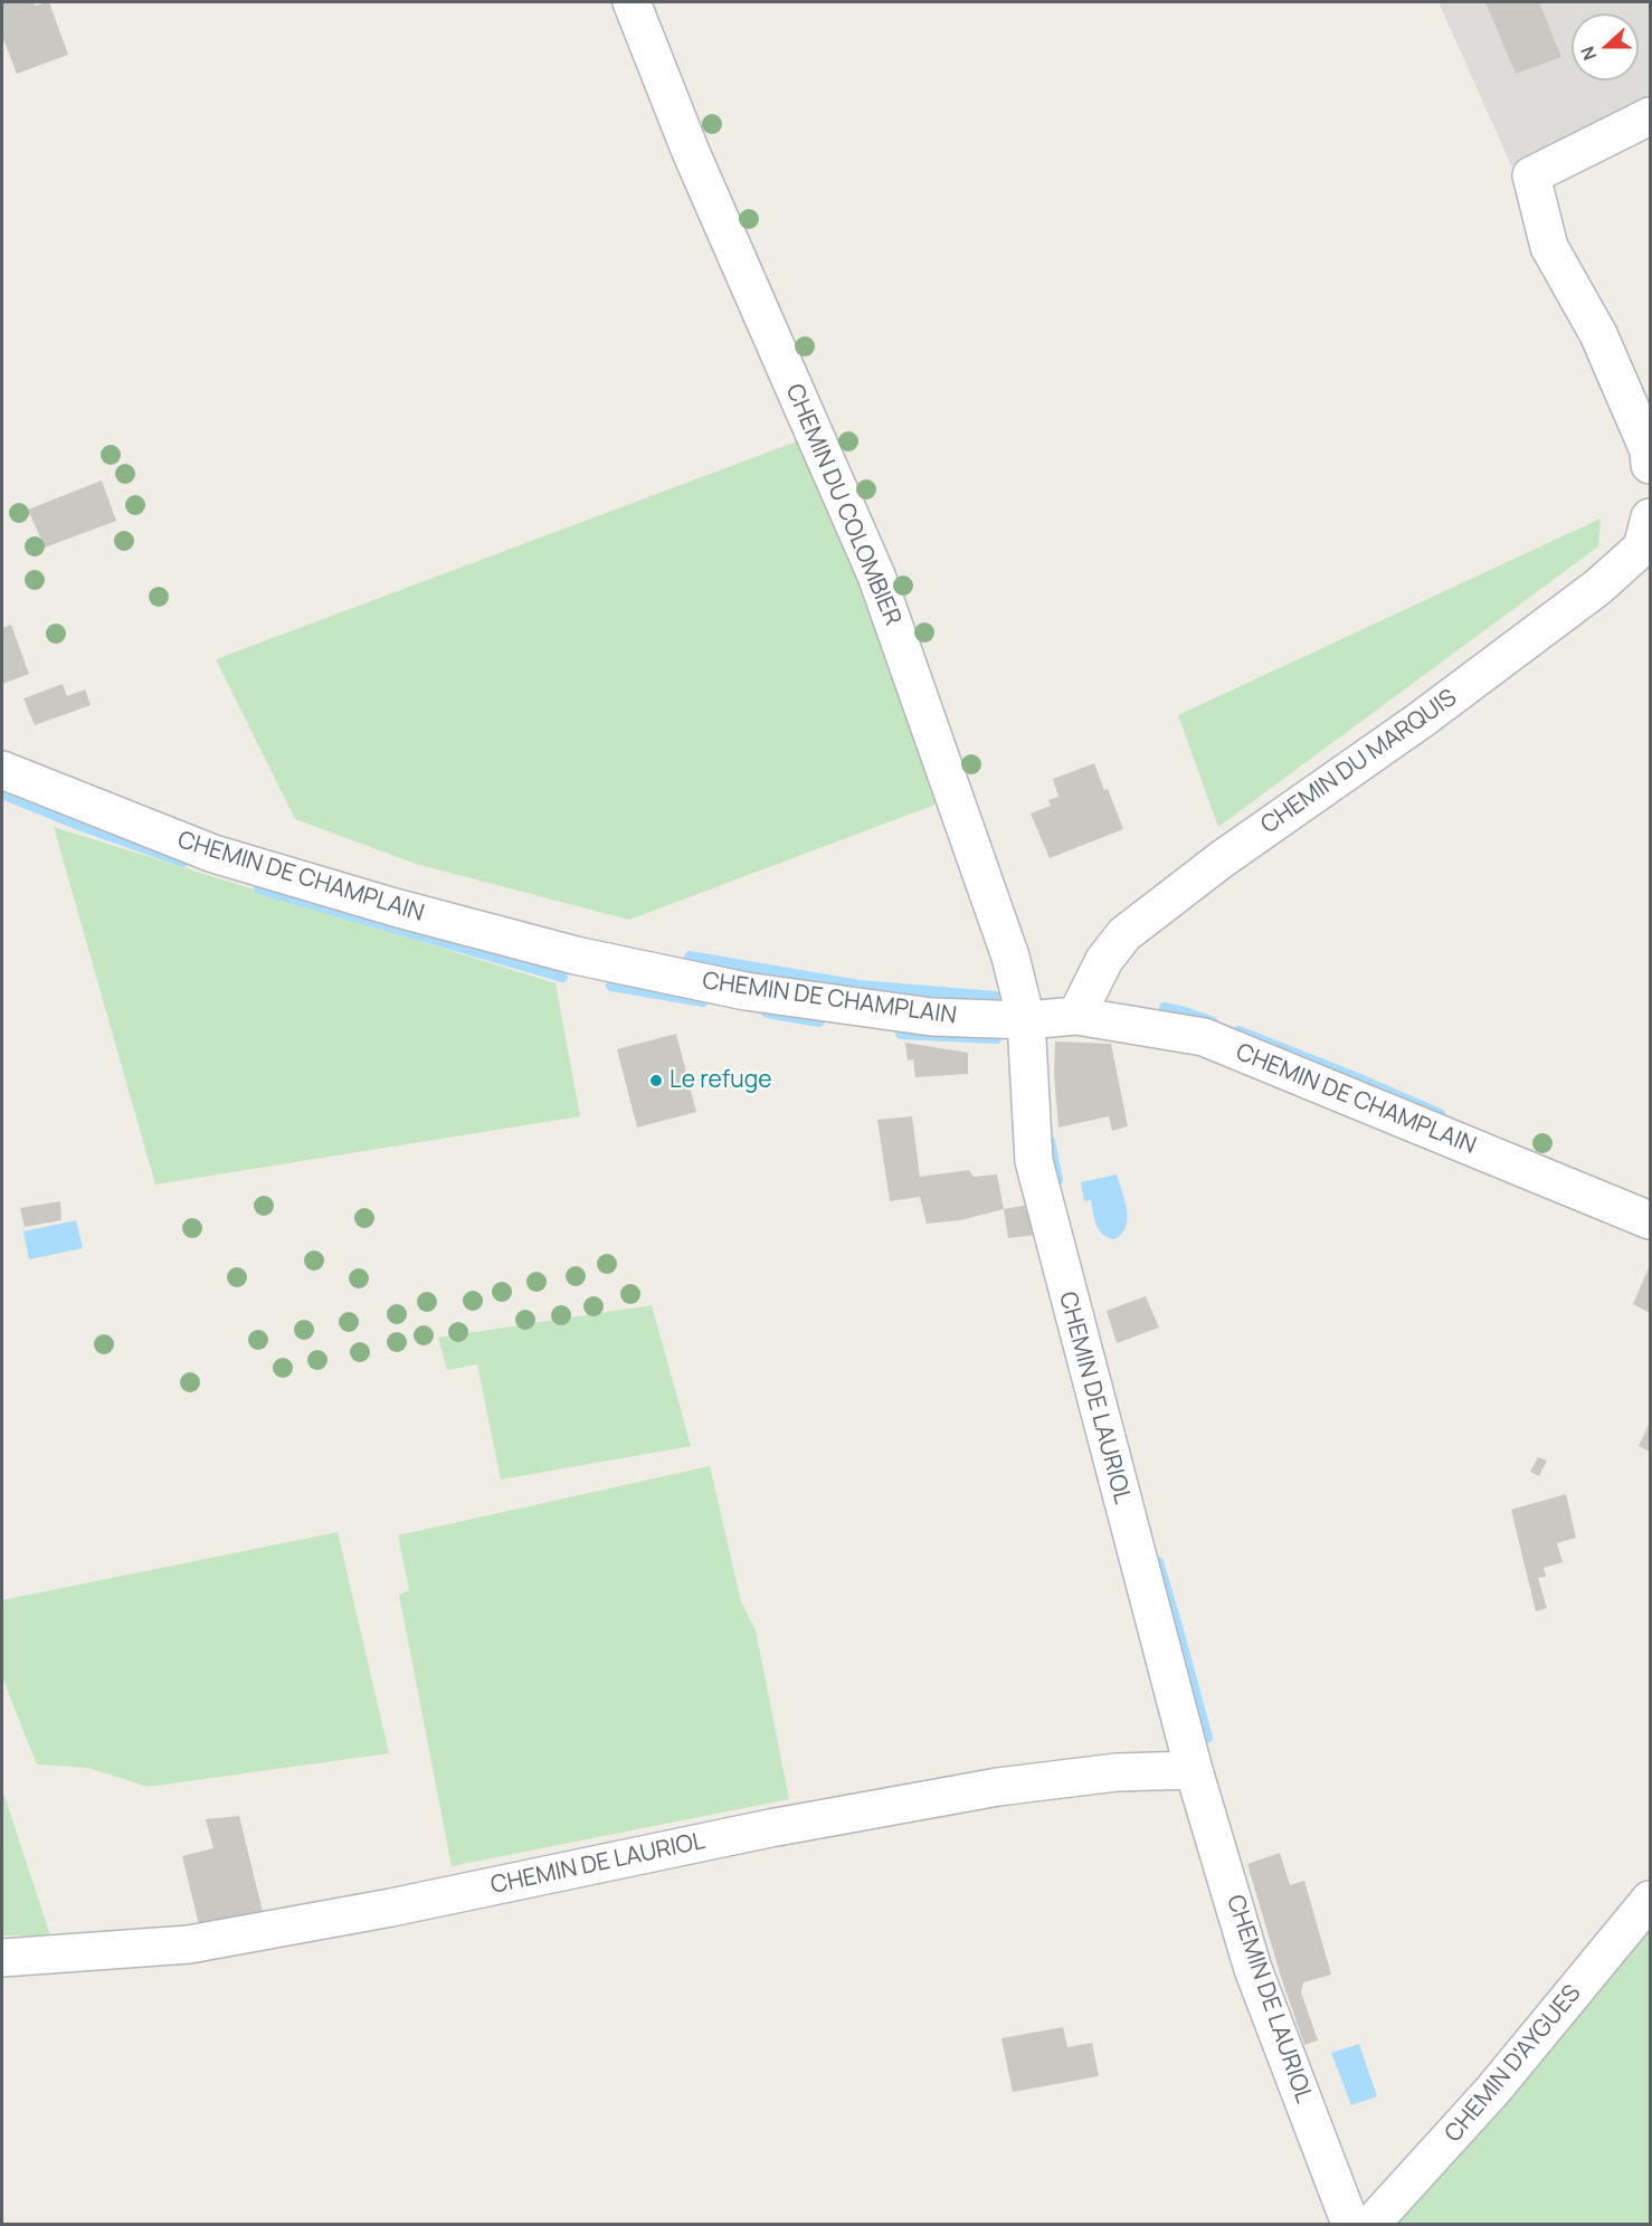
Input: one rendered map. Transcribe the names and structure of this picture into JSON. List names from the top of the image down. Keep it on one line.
{"streets":{"street":["CHEMIN DU COLOMBIER","CHEMIN DU MARQUIS","CHEMIN DE CHAMPLAIN","CHEMIN DE LAURIOL","CHEMIN D'AYGUES"]},"crossings":[["CHEMIN DU COLOMBIER","CHEMIN DE CHAMPLAIN"],["CHEMIN DU COLOMBIER","CHEMIN DE LAURIOL"],["CHEMIN DU MARQUIS","CHEMIN DE CHAMPLAIN"],["CHEMIN DE CHAMPLAIN","CHEMIN DE LAURIOL"]],"places":["Le refuge"],"north":"left"}
